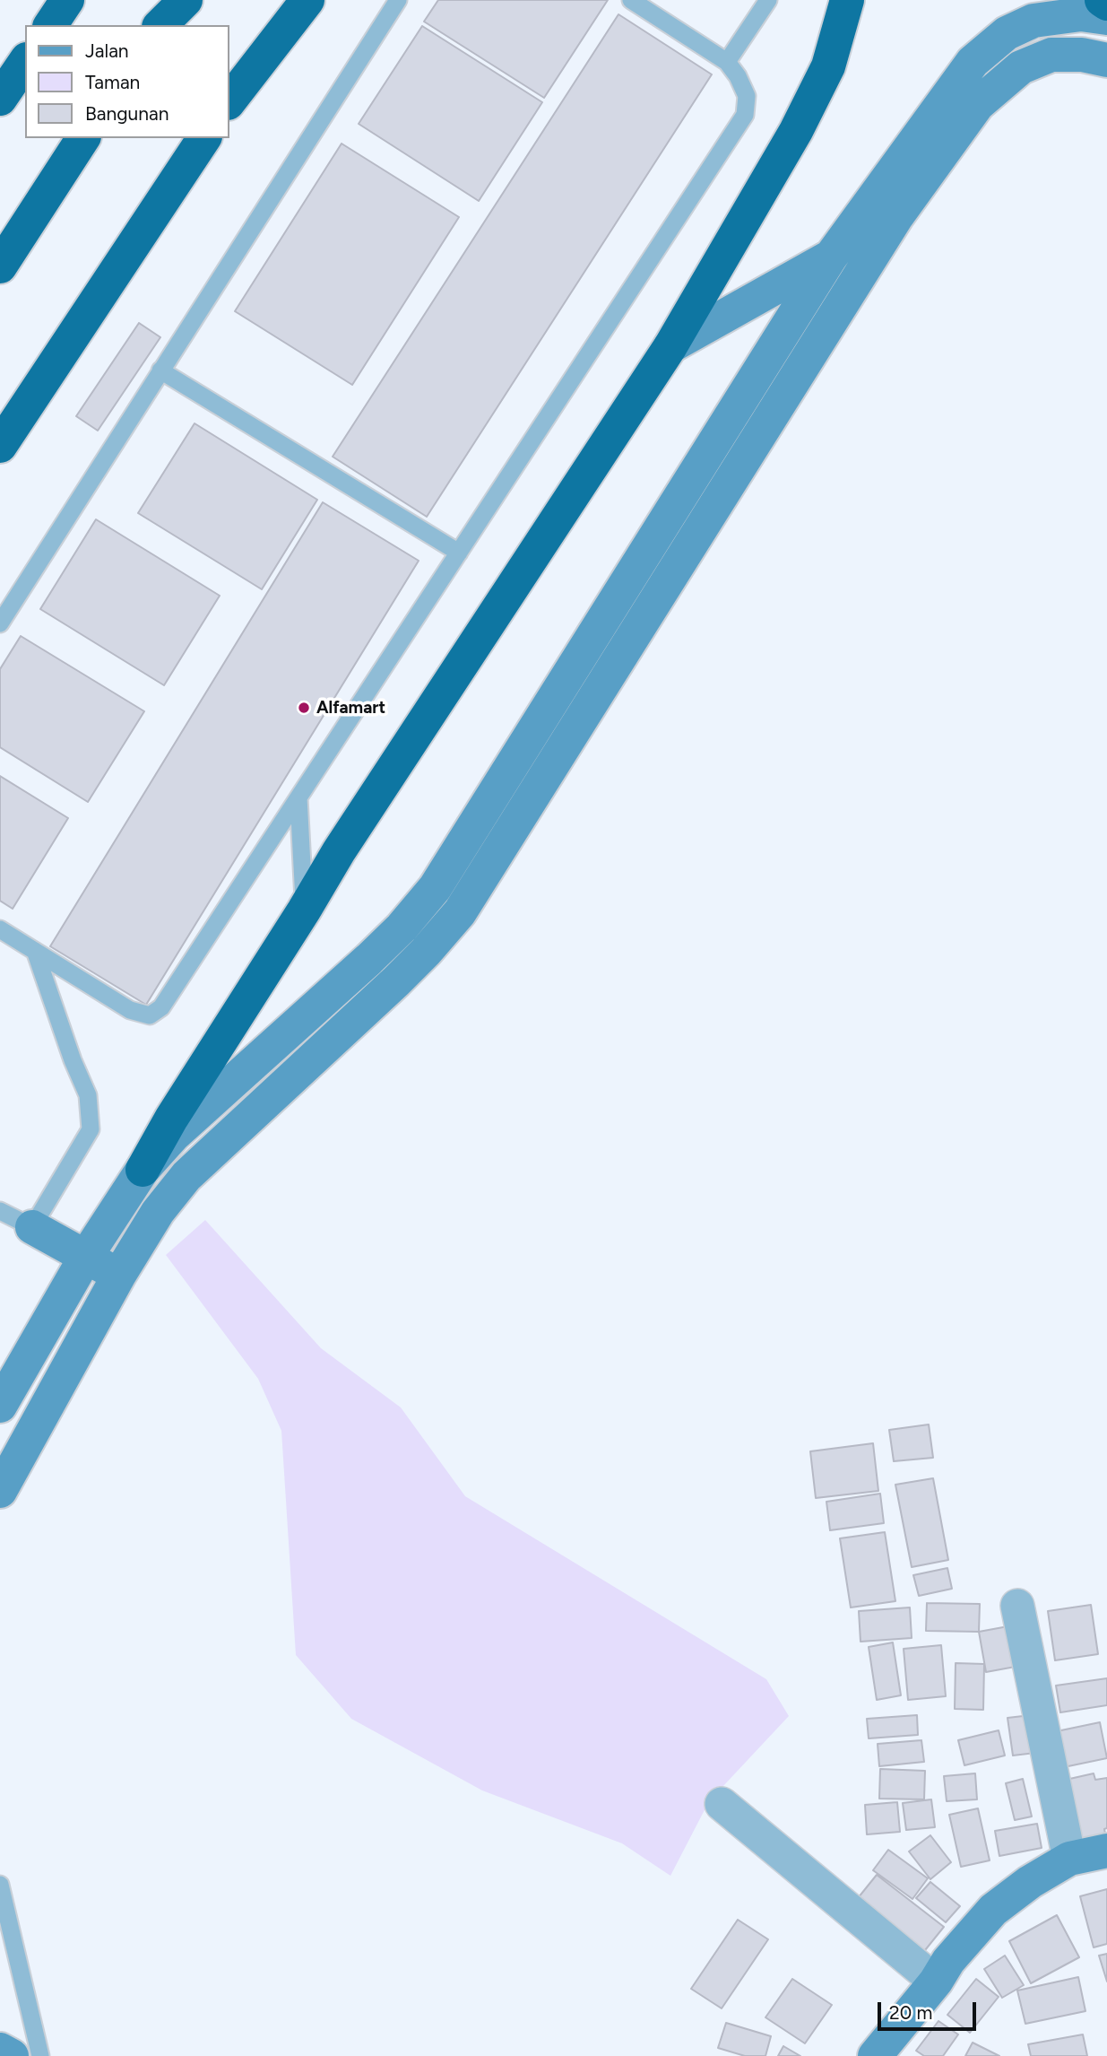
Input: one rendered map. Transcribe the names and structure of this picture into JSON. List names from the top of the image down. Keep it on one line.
{"places":["Alfamart"],"legend":["Jalan","Taman","Bangunan"],"scale_bar":"20 m"}
